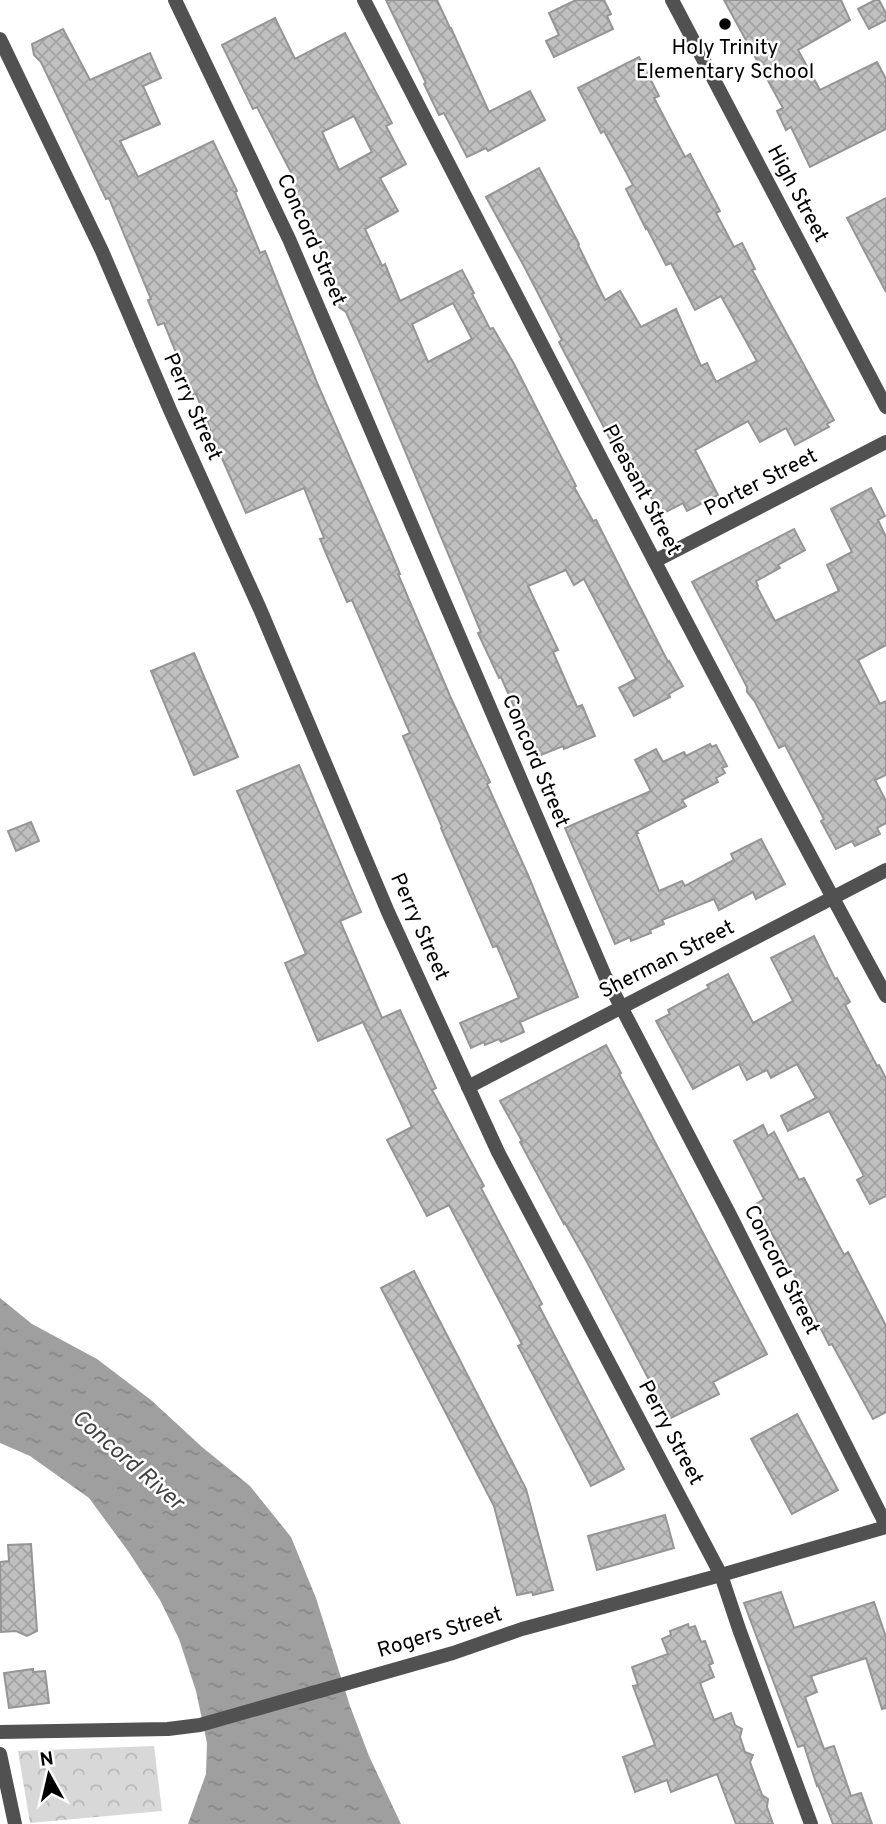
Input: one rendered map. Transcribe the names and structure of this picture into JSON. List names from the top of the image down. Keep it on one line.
{"streets":{"street":["High Street","Concord Street","Perry Street","Porter Street","Pleasant Street","Sherman Street","Rogers Street"]},"crossings":[["Concord Street","Sherman Street"],["Concord Street","Rogers Street"],["Perry Street","Sherman Street"],["Perry Street","Rogers Street"],["Porter Street","Pleasant Street"],["Pleasant Street","Sherman Street"]],"water":["Concord River"],"places":["Holy Trinity Elementary School"],"north":"top"}
